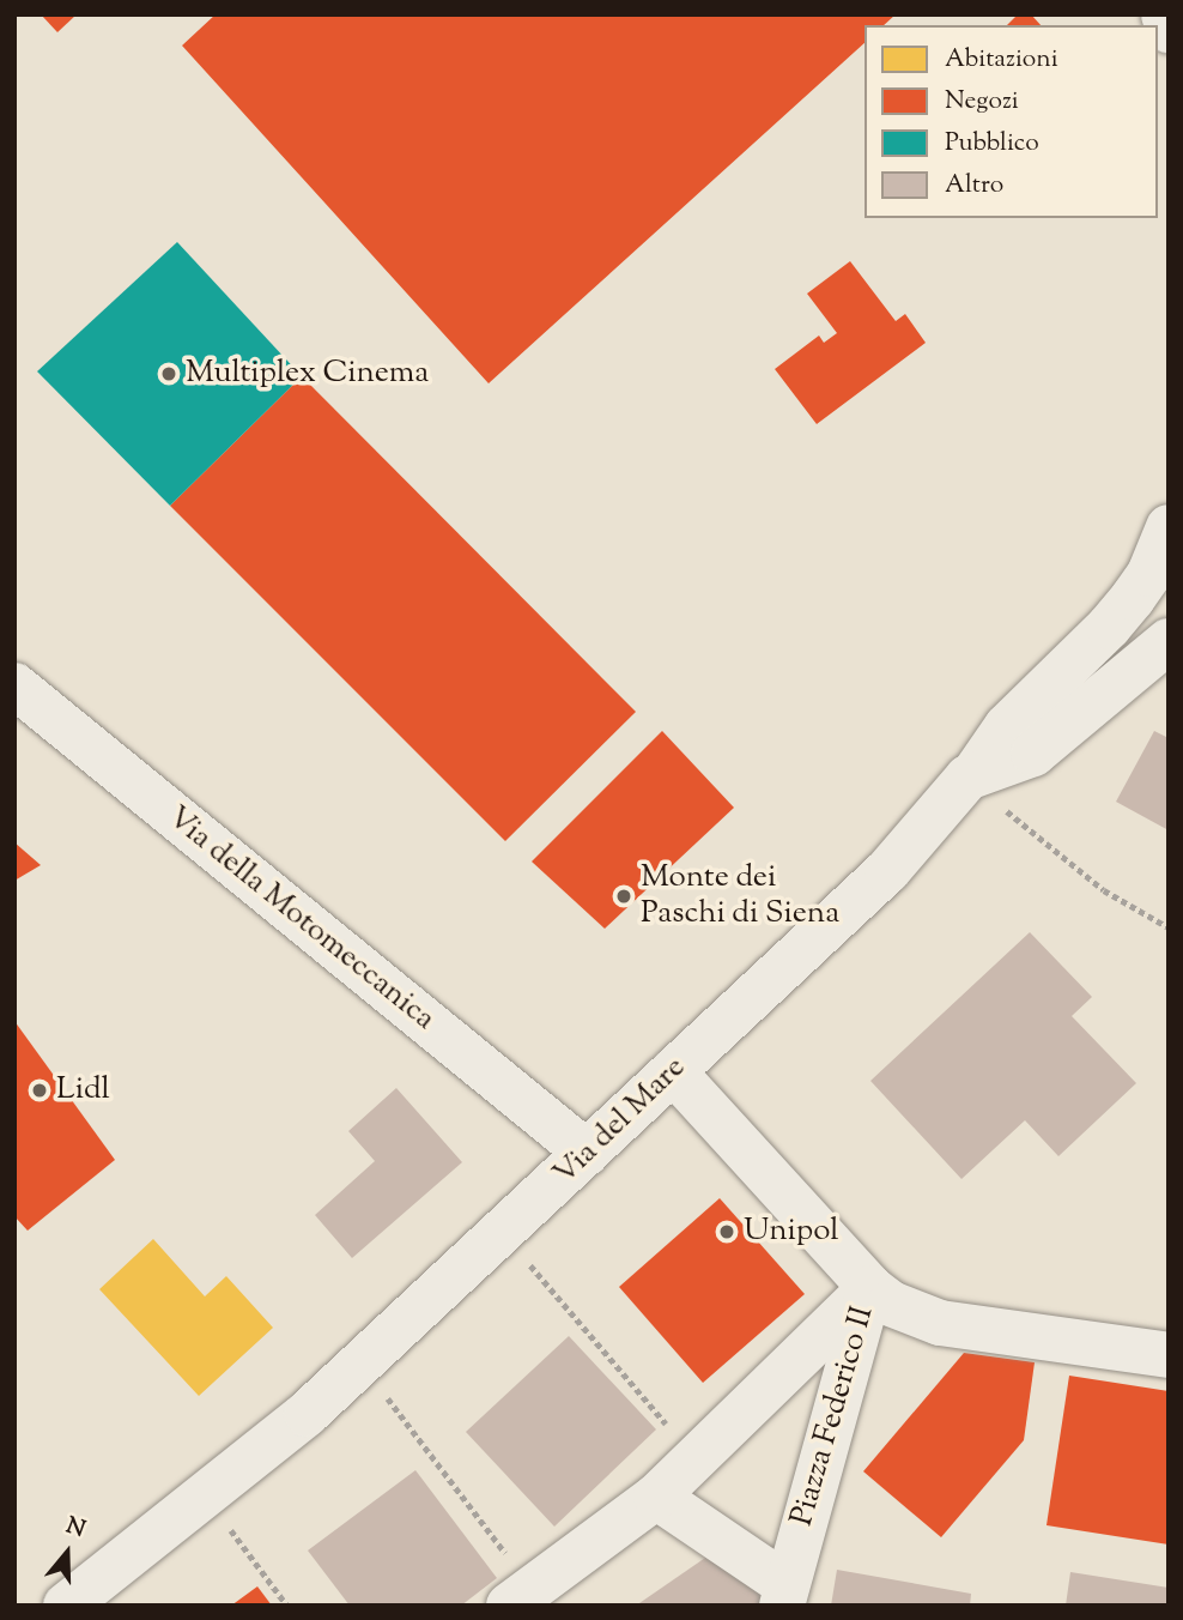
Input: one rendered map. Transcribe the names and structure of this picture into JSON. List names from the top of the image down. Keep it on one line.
{"streets":{"street":["Via della Motomeccanica","Via del Mare","Piazza Federico II"]},"crossings":[["Via della Motomeccanica","Via del Mare"]],"places":["Multiplex Cinema","Monte dei Paschi di Siena","Lidl","Unipol"],"legend":["Abitazioni","Negozi","Pubblico","Altro"],"north":"top"}
